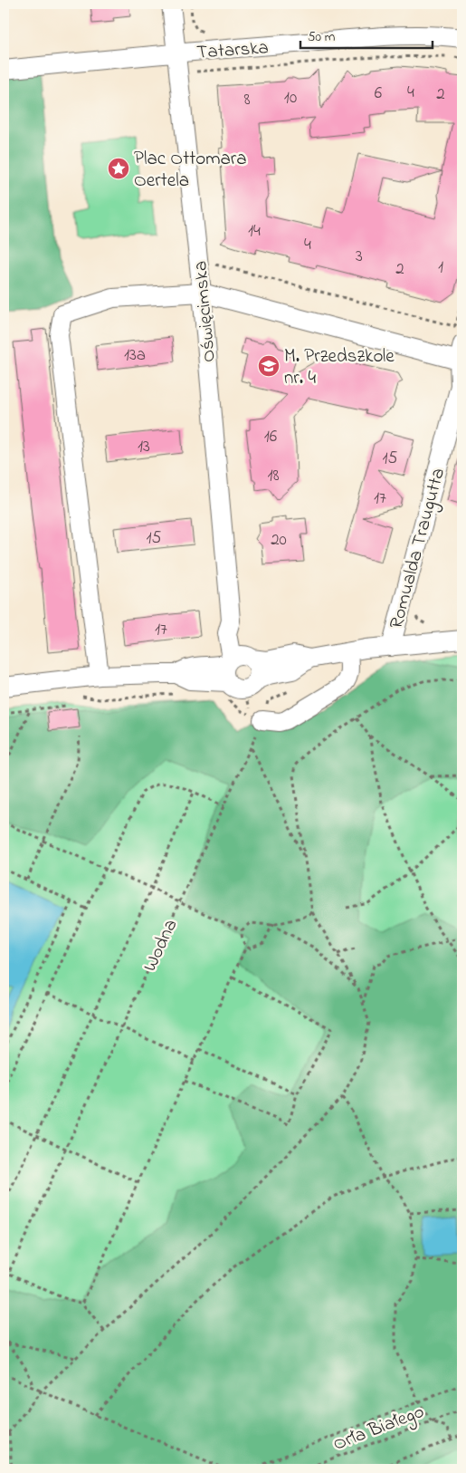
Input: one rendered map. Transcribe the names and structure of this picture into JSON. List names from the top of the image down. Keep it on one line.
{"streets":{"street":["Tatarska","Oświęcimska","Romualda Traugutta"],"path":["Wodna","Orła Białego"]},"crossings":[["Tatarska","Oświęcimska"]],"places":{"place":["Plac Ottomara Oertela"],"school or university":["M. Przedszkole nr. 4"]},"house_numbers":["4","6","2","10","8","14","4","3","1","2","13a","16","13","15","18","17","15","20","17"],"scale_bar":"50 m"}
